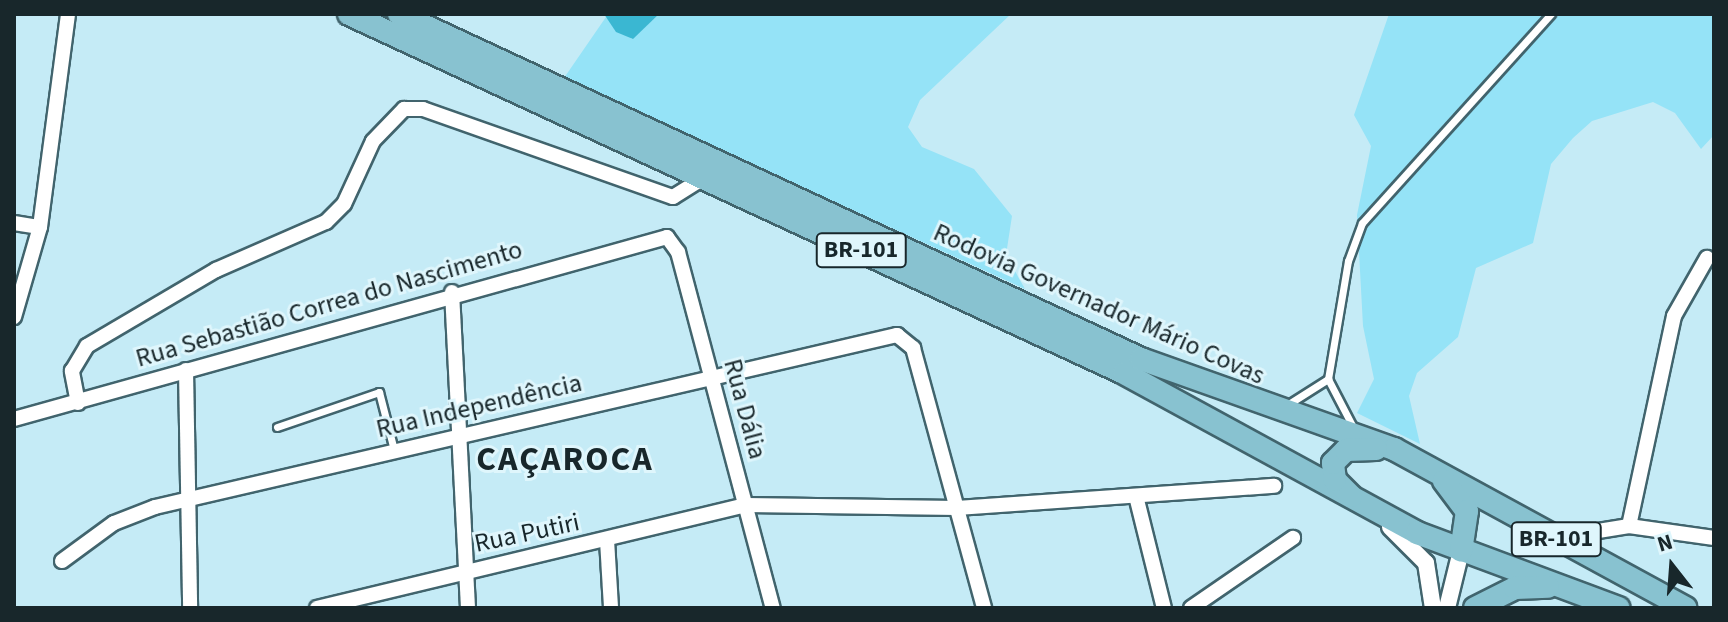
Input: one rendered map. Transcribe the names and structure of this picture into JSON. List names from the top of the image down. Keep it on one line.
{"streets":{"main road":["BR-101","Rodovia Governador Mário Covas"],"street":["Rua Sebastião Correa do Nascimento","Rua Independência","Rua Dália","Rua Putiri"]},"crossings":[["Rua Sebastião Correa do Nascimento","Rua Dália"],["Rua Independência","Rua Dália"],["Rua Independência","Rua Putiri"],["Rua Dália","Rua Putiri"]],"districts":["CAÇAROCA"],"north":"top"}
